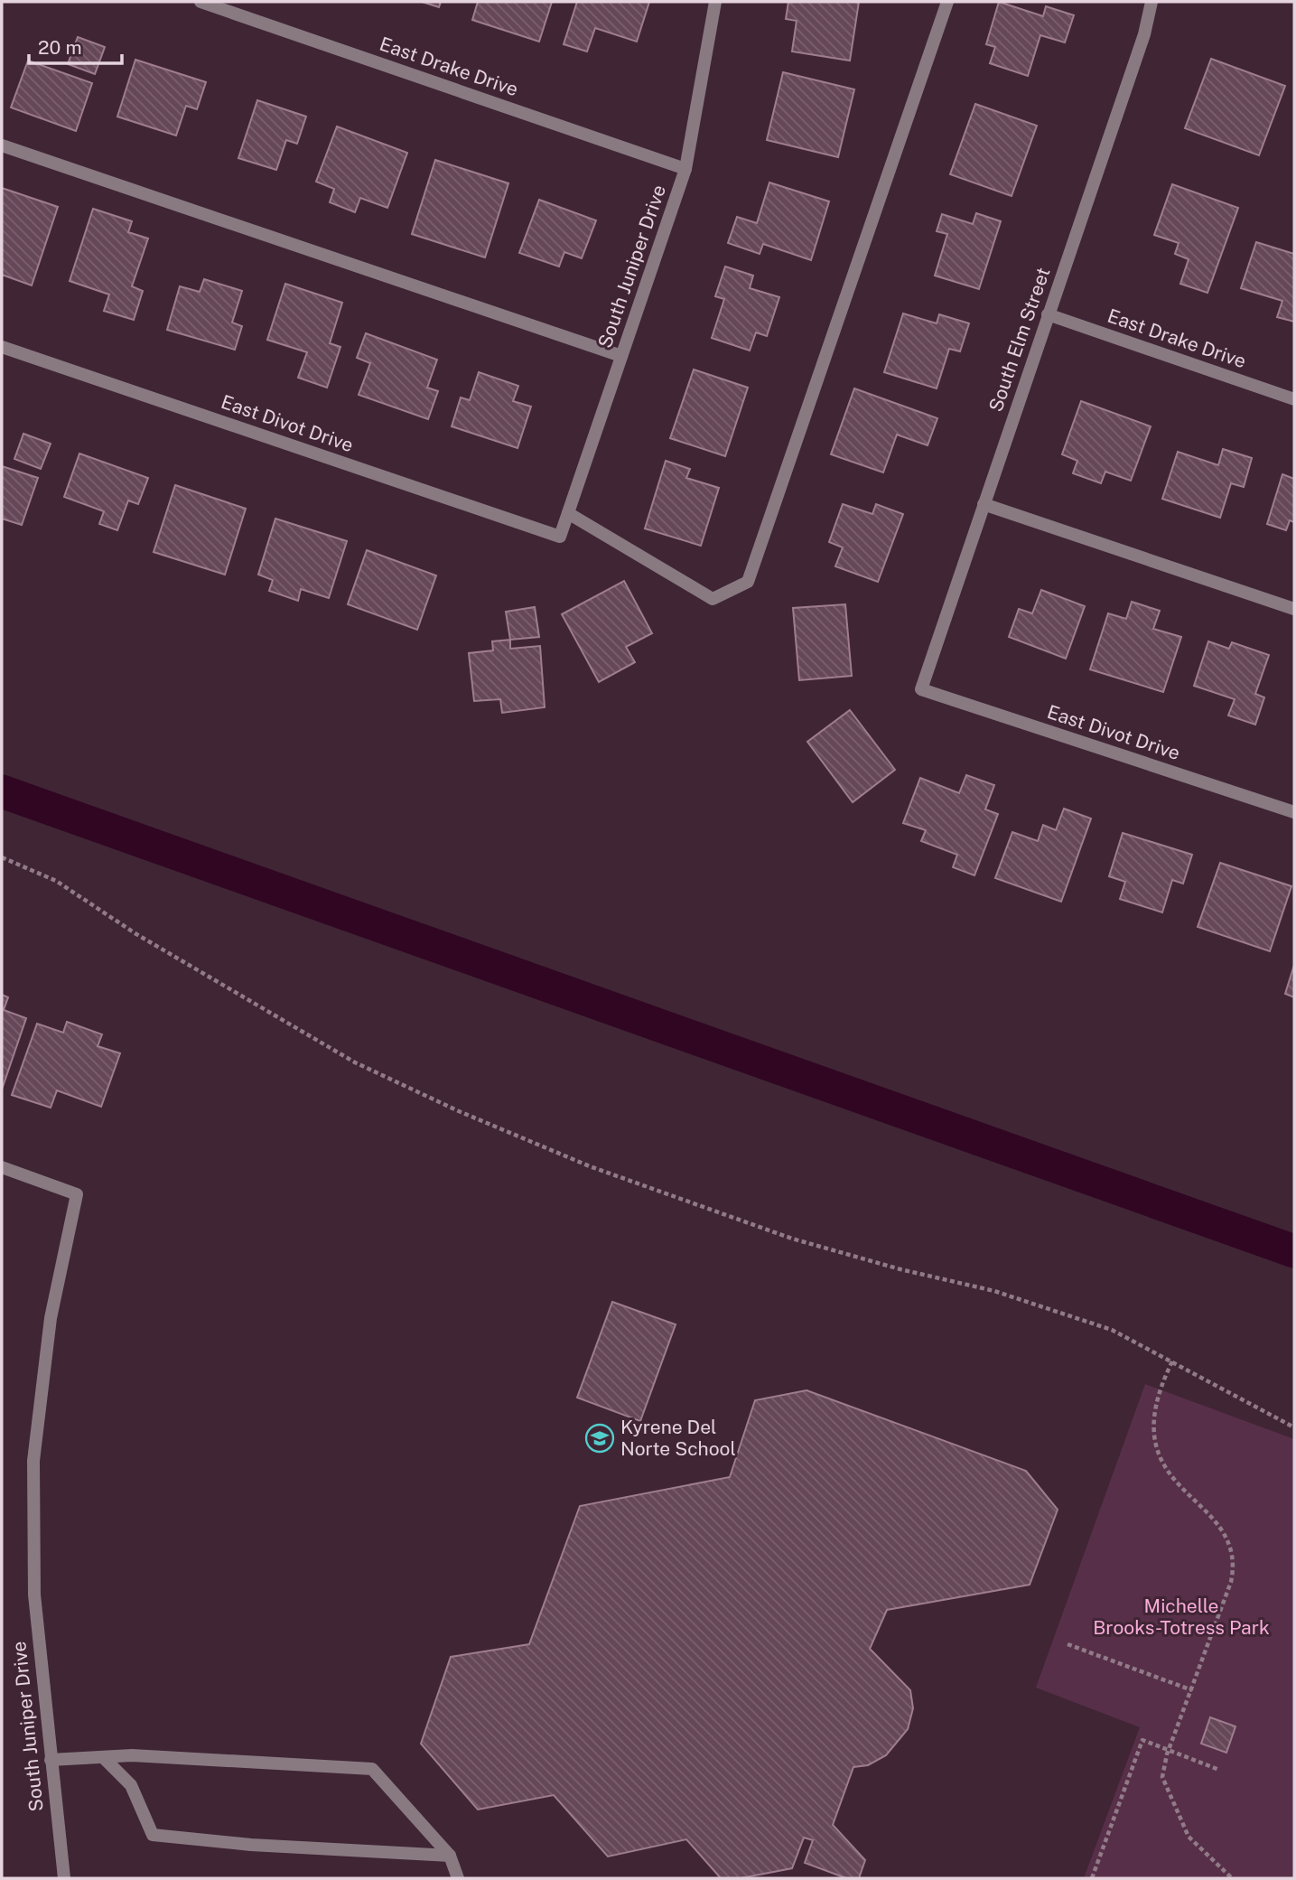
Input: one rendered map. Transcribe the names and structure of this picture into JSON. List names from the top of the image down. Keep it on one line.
{"streets":{"street":["East Drake Drive","South Juniper Drive","South Elm Street","East Divot Drive"]},"crossings":[["East Drake Drive","South Juniper Drive"],["East Drake Drive","South Elm Street"],["South Juniper Drive","East Divot Drive"],["South Elm Street","East Divot Drive"]],"parks":["Michelle Brooks-Totress Park"],"places":{"school or university":["Kyrene Del Norte School"]},"scale_bar":"20 m"}
